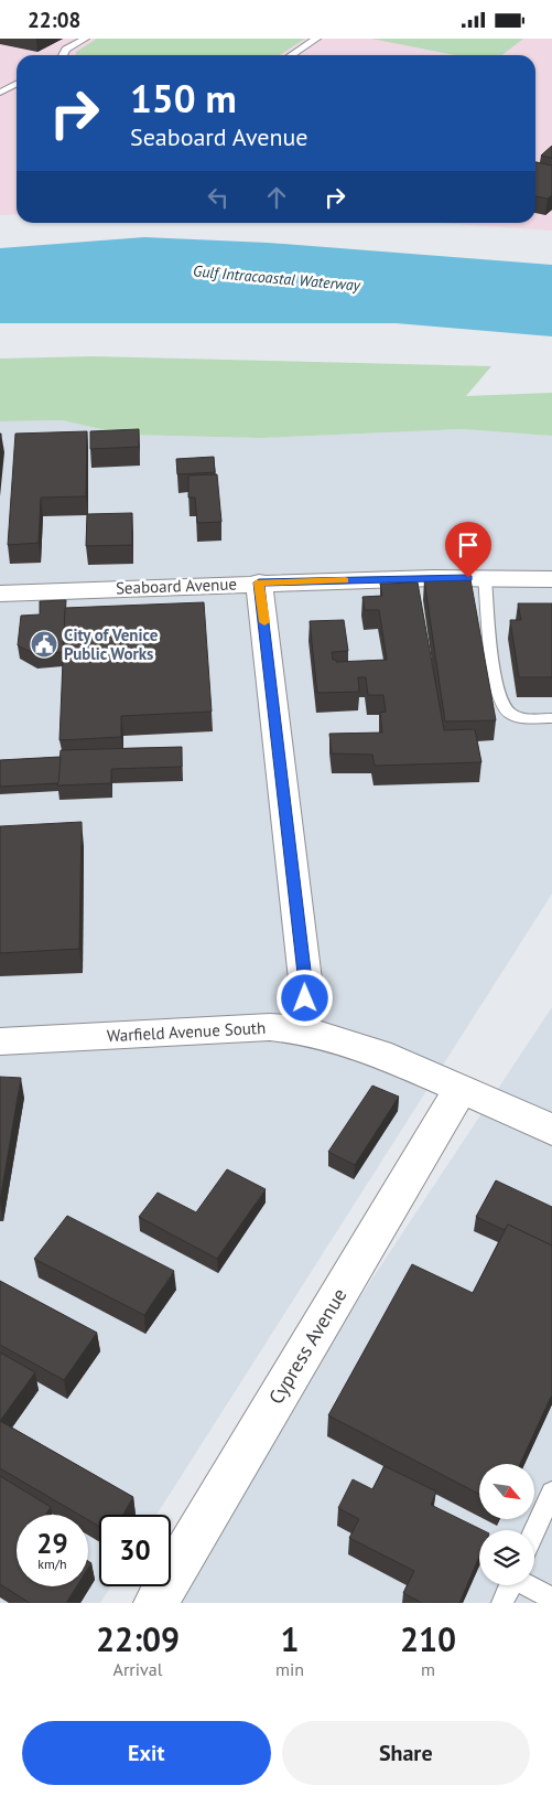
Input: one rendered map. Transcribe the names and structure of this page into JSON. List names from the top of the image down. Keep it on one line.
{"streets":{"street":["Seaboard Avenue","Warfield Avenue South","Cypress Avenue"]},"crossings":[["Warfield Avenue South","Cypress Avenue"]],"water":["Gulf Intracoastal Waterway"],"places":{"public building":["City of Venice Public Works"]},"north":"bottom right","page":{"status":"22:08","turn":["150 m","Seaboard Avenue"],"speed":"29 km/h","limit":"30","eta":["22:09","Arrival","1","min","210","m"],"buttons":["Exit","Share"]}}
